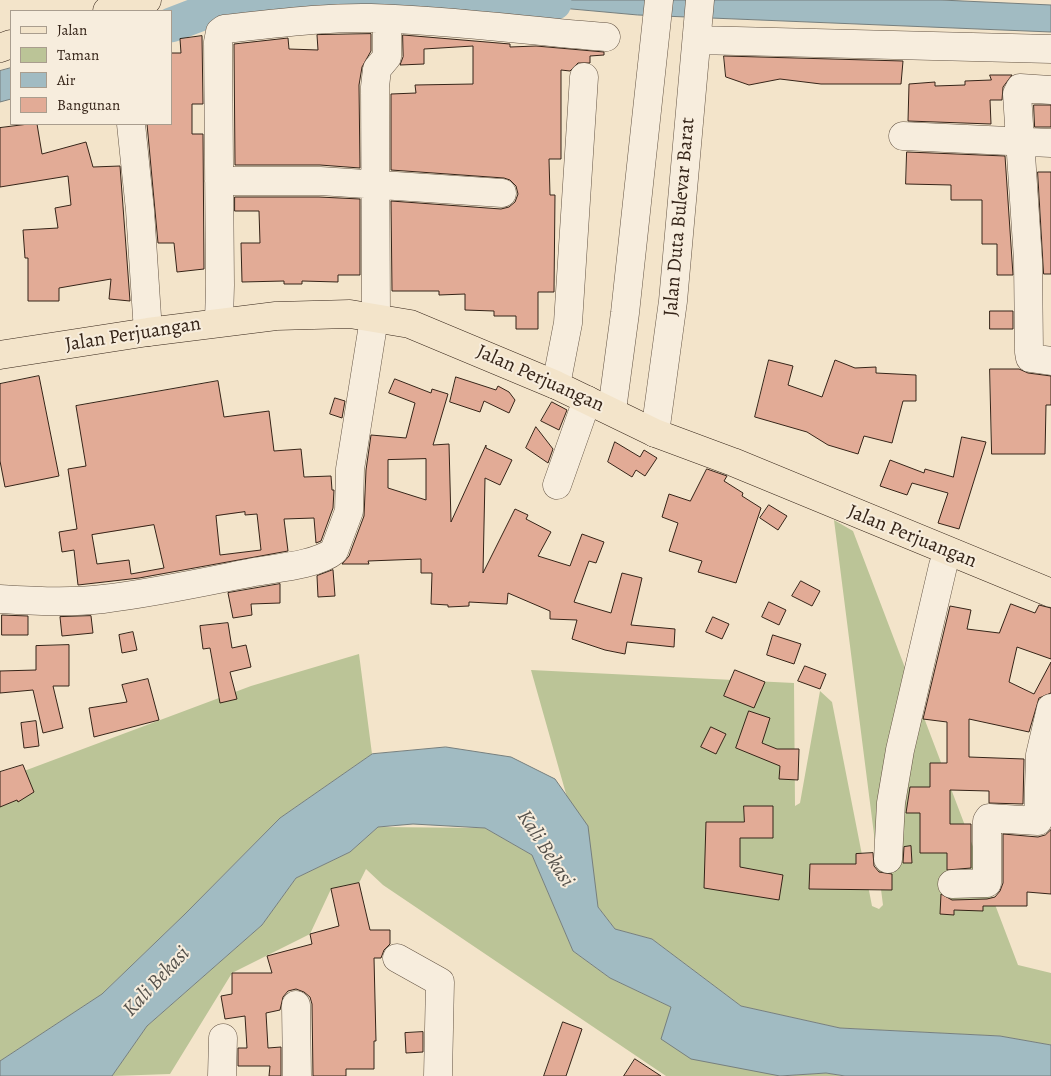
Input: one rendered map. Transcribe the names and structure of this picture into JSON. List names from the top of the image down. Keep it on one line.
{"streets":{"main road":["Jalan Perjuangan"],"street":["Jalan Duta Bulevar Barat"]},"crossings":[["Jalan Duta Bulevar Barat","Jalan Perjuangan"]],"water":["Kali Bekasi"],"legend":["Jalan","Taman","Air","Bangunan"]}
